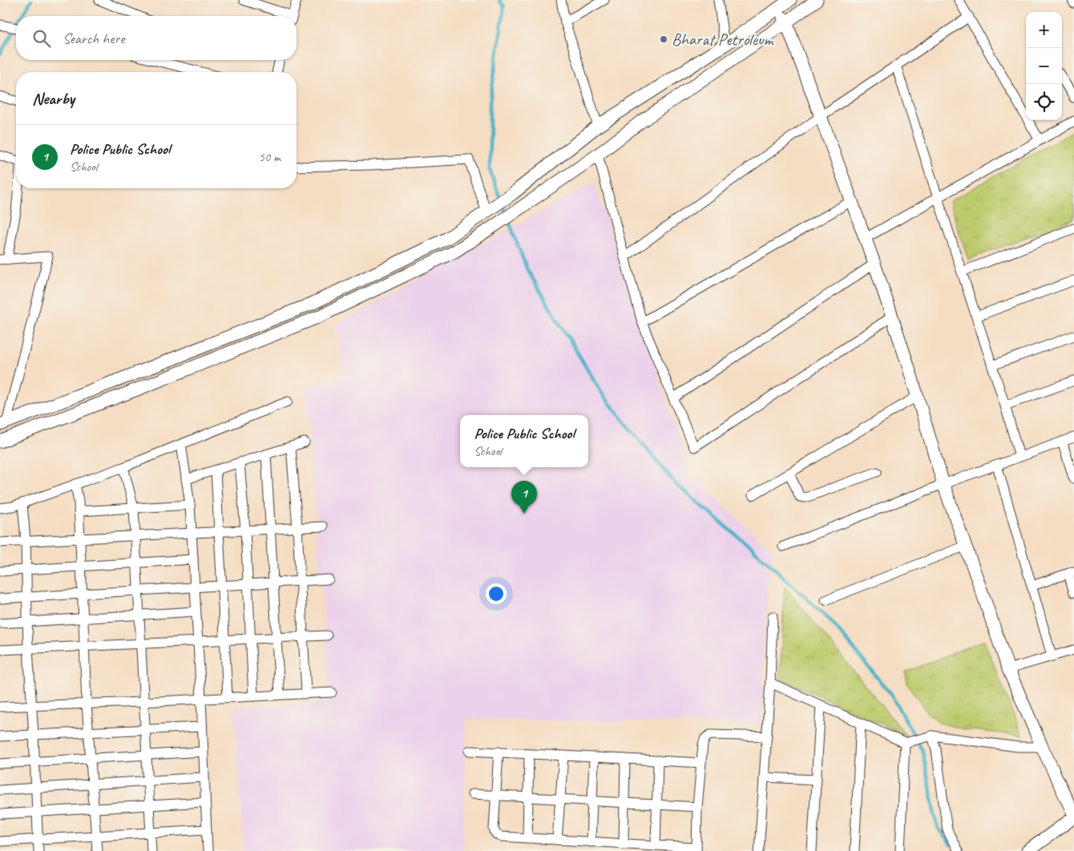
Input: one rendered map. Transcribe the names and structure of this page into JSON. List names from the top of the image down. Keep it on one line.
{"places":["Bharat Petroleum"],"page":{"map_buttons":["+","−"],"search":"Search here","heading":"Nearby","list":[{"mark":"1","name":"Police Public School","note":"School","value":"50 m"}],"popup":["Police Public School","School"],"pins":"1"}}
